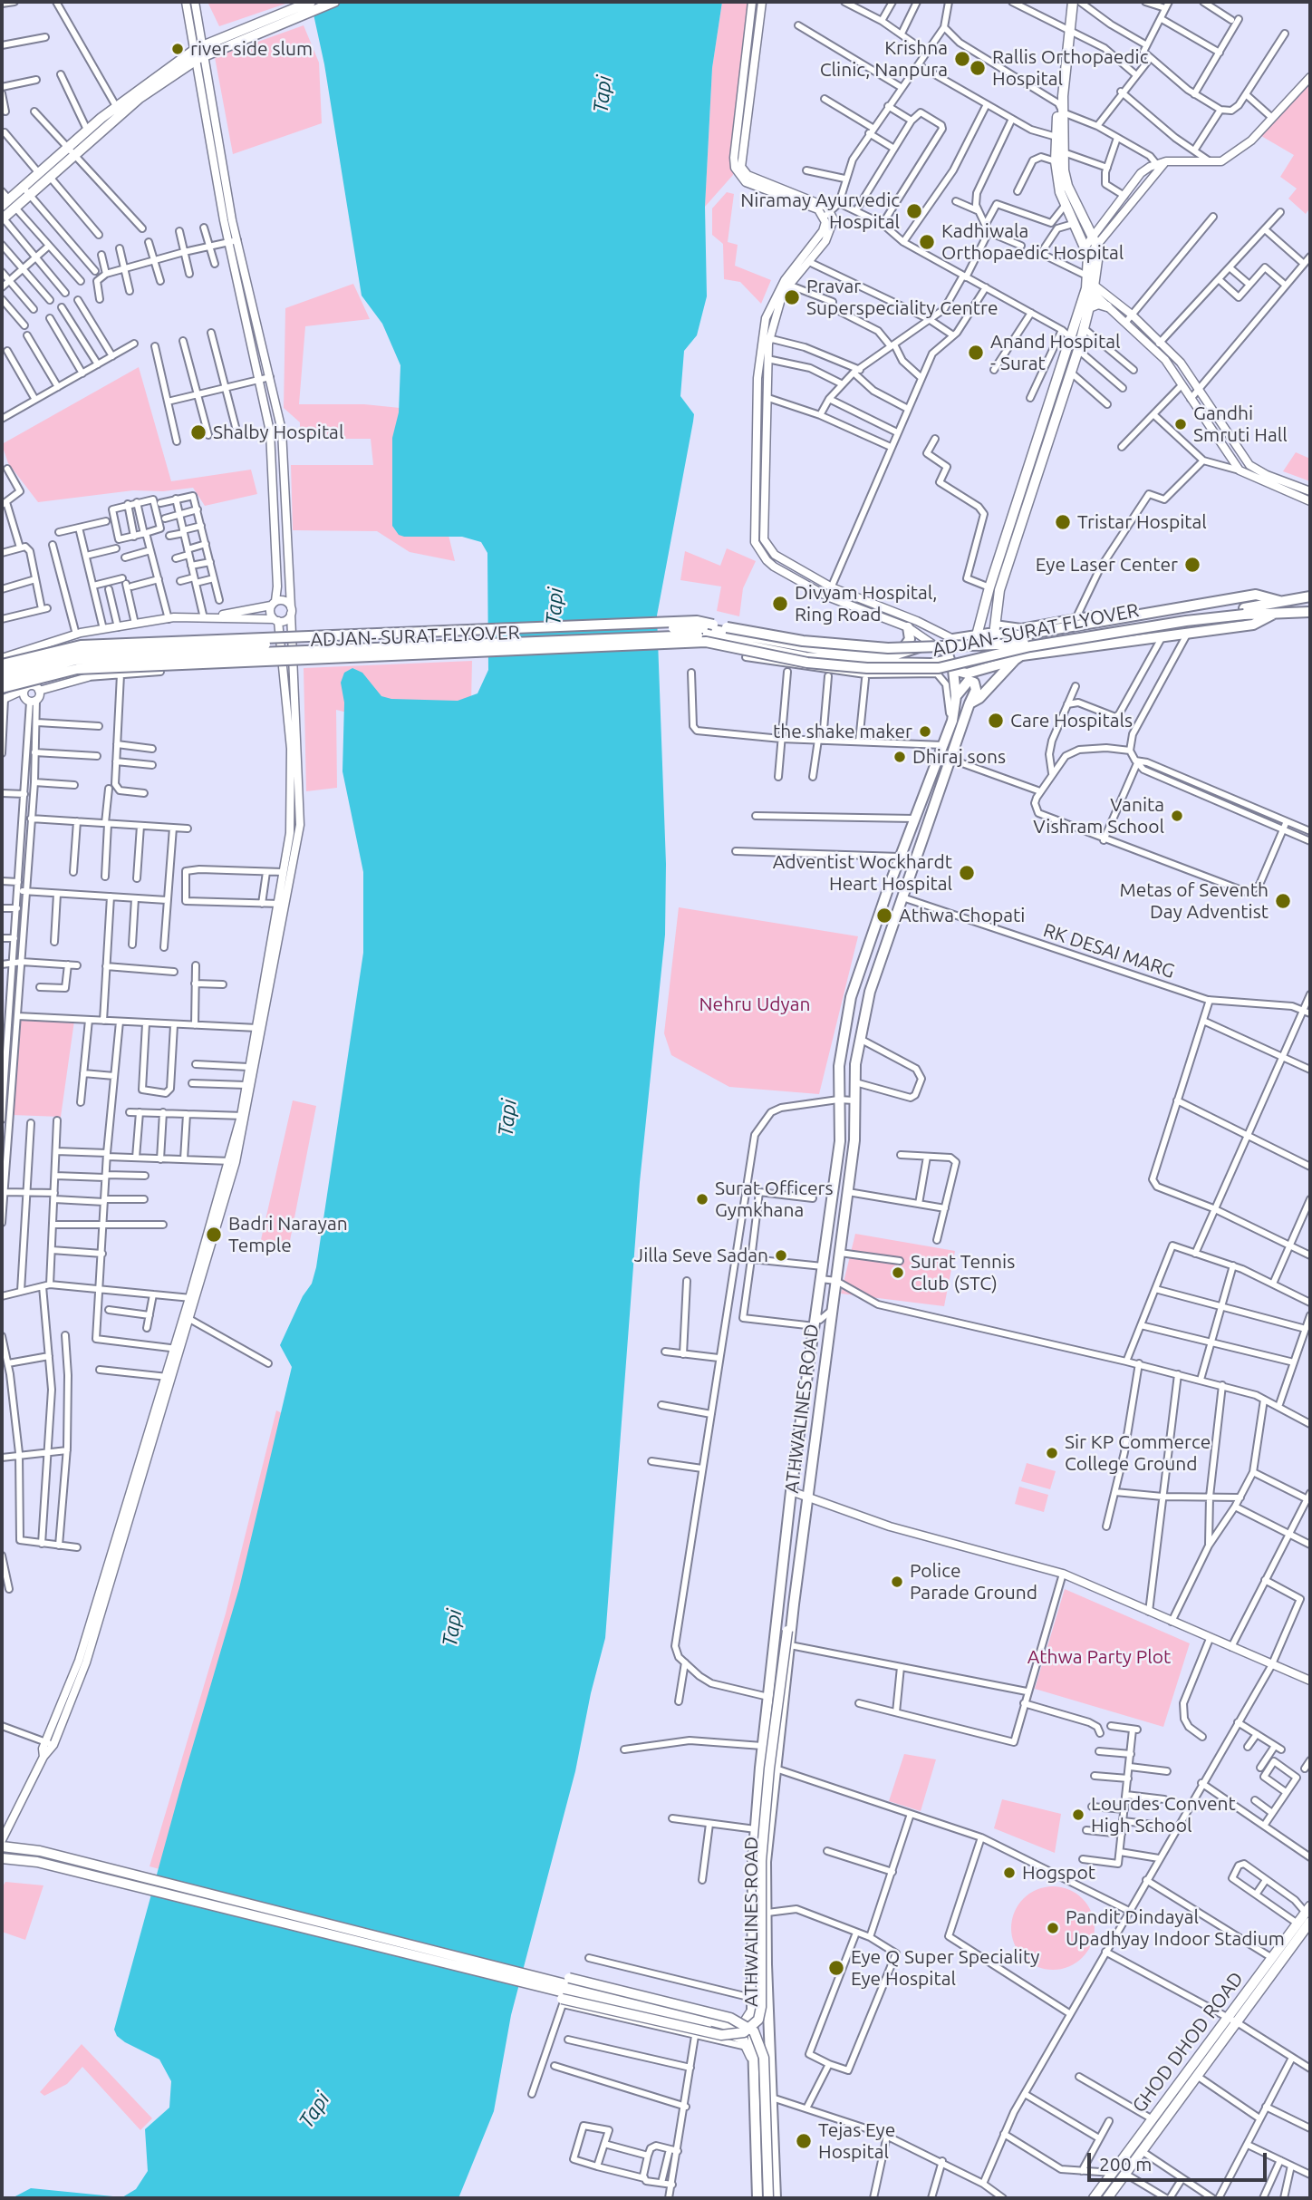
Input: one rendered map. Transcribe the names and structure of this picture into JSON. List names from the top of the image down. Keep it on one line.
{"streets":{"main road":["ADJAN- SURAT FLYOVER","ATHWALINES ROAD","GHOD DHOD ROAD"],"street":["RK DESAI MARG"]},"crossings":[["RK DESAI MARG","ATHWALINES ROAD"]],"water":["Tapi"],"parks":["Nehru Udyan","Athwa Party Plot"],"places":["river side slum","Krishna Clinic, Nanpura","Rallis Orthopaedic Hospital","Niramay Ayurvedic Hospital","Kadhiwala Orthopaedic Hospital","Pravar Superspeciality Centre","Anand Hospital - Surat","Gandhi Smruti Hall","Shalby Hospital","Tristar Hospital","Eye Laser Center","Divyam Hospital, Ring Road","Care Hospitals","the shake maker","Dhiraj sons","Vanita Vishram School","Adventist Wockhardt Heart Hospital","Metas of Seventh Day Adventist","Athwa Chopati","Surat Officers Gymkhana","Badri Narayan Temple","Jilla Seve Sadan","Surat Tennis Club (STC)","Sir KP Commerce College Ground","Police Parade Ground","Lourdes Convent High School","Hogspot","Pandit Dindayal Upadhyay Indoor Stadium","Eye Q Super Speciality Eye Hospital","Tejas Eye Hospital"],"scale_bar":"200 m"}
